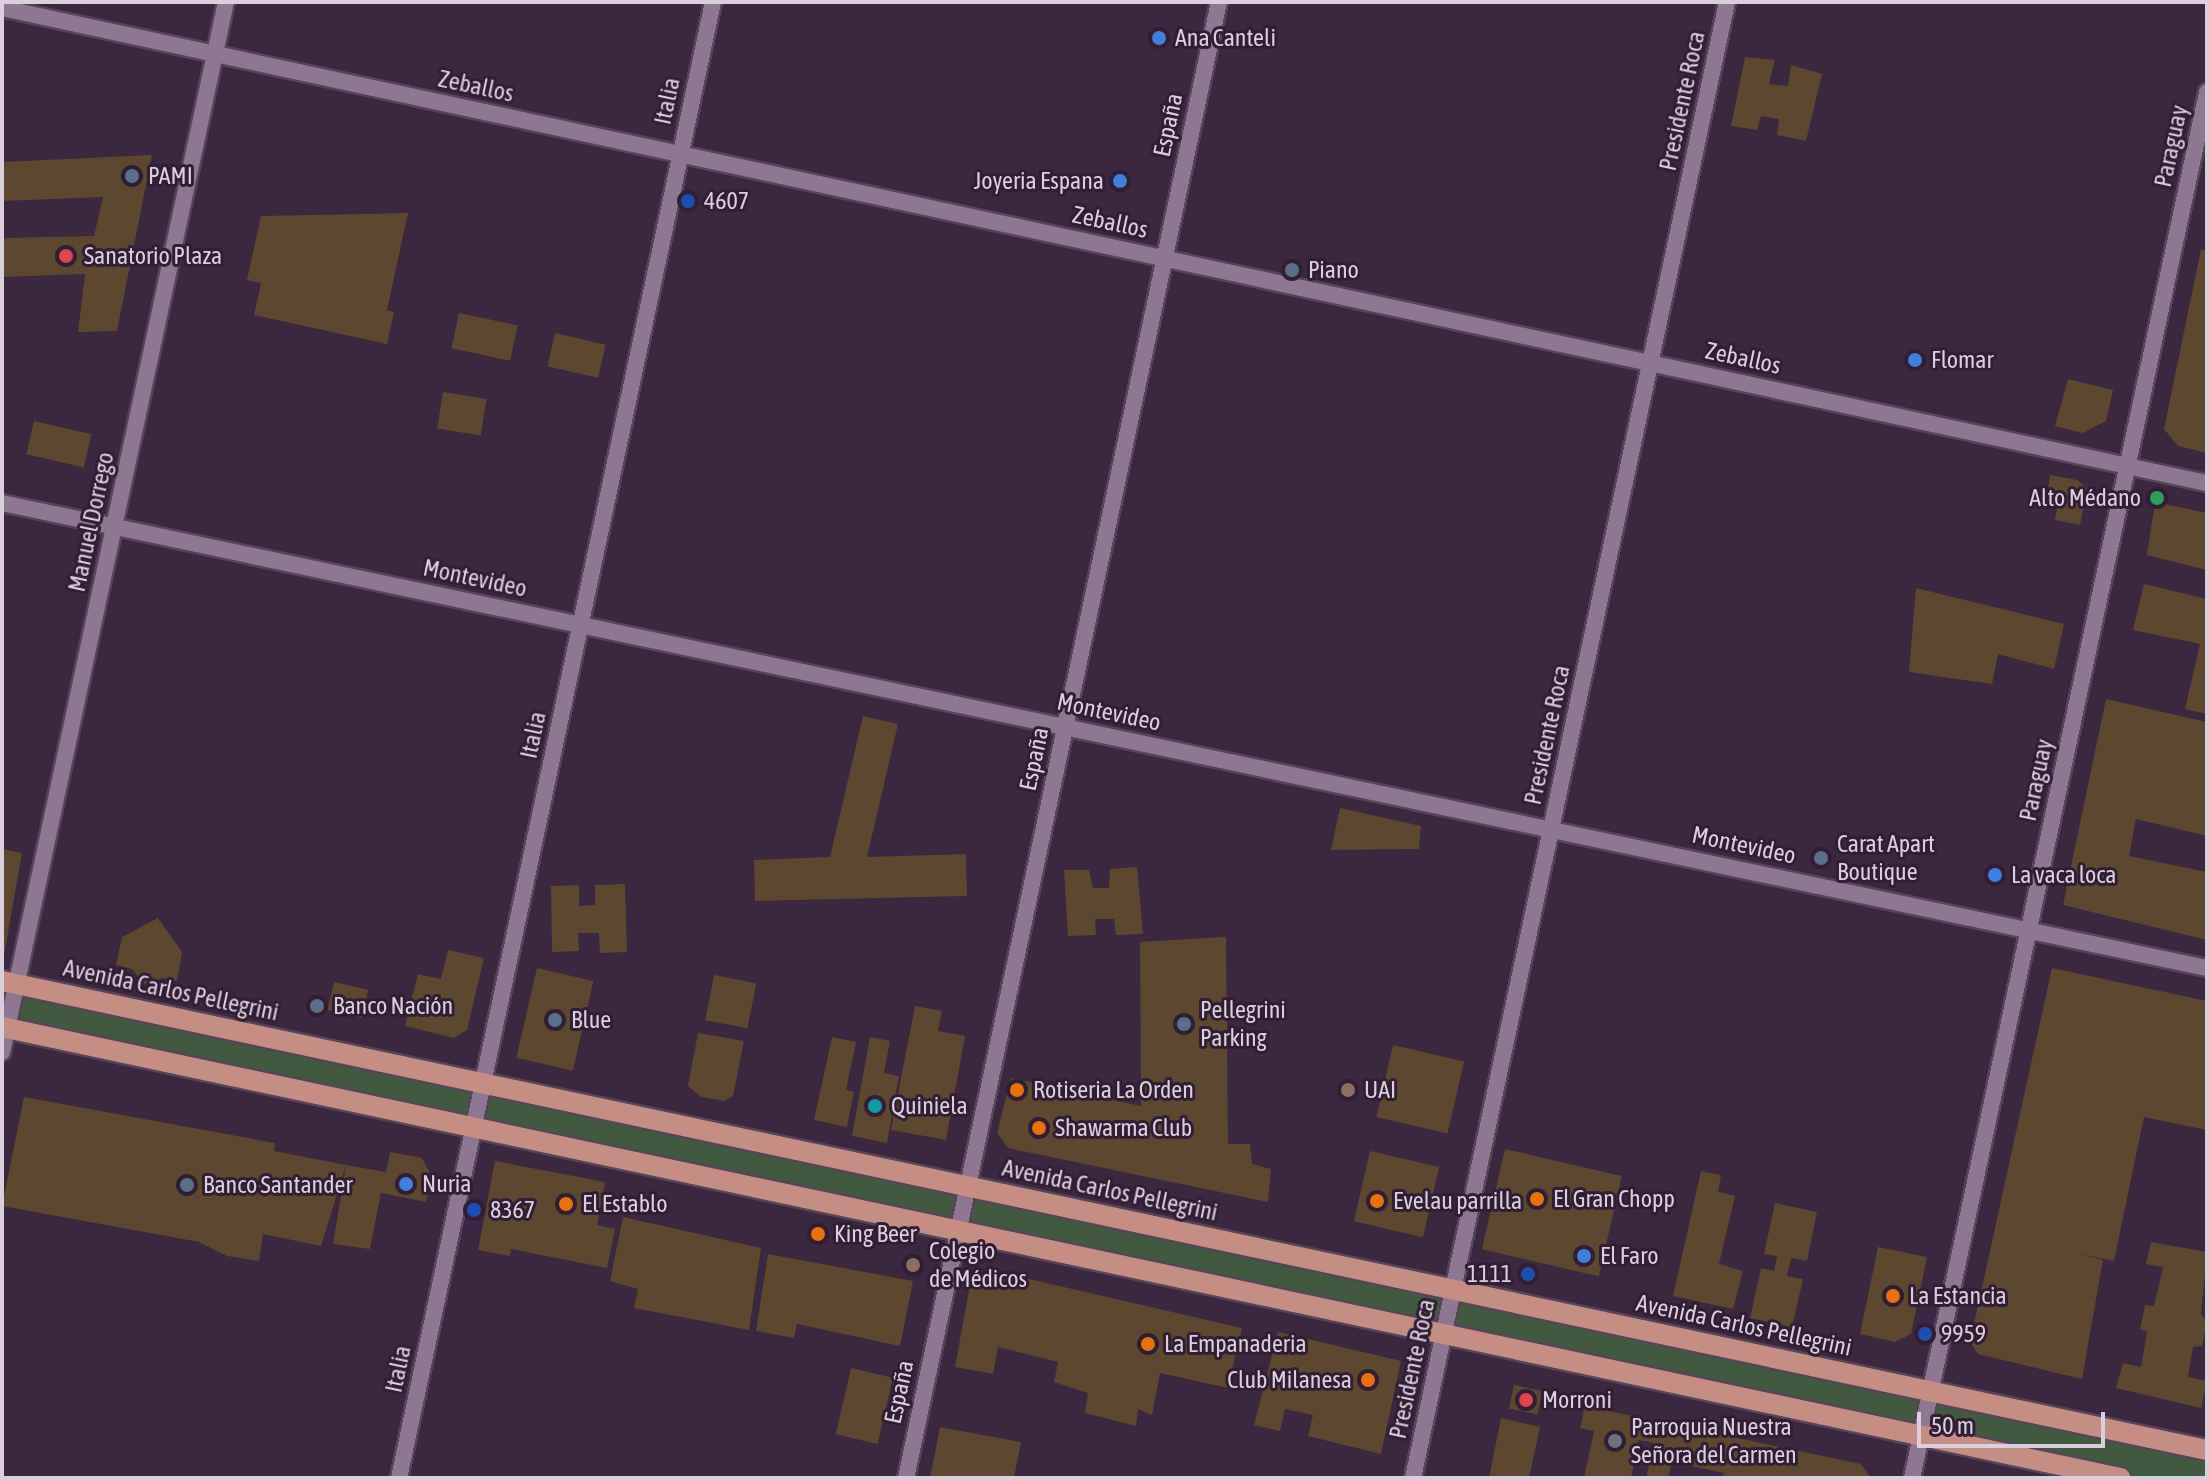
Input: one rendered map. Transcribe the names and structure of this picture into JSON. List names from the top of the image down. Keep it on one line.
{"streets":{"main road":["Avenida Carlos Pellegrini"],"street":["Zeballos","Italia","Presidente Roca","España","Paraguay","Manuel Dorrego","Montevideo"]},"crossings":[["Zeballos","Italia"],["Zeballos","Presidente Roca"],["Zeballos","España"],["Zeballos","Paraguay"],["Zeballos","Manuel Dorrego"],["Italia","Montevideo"],["Italia","Avenida Carlos Pellegrini"],["Presidente Roca","Montevideo"],["Presidente Roca","Avenida Carlos Pellegrini"],["España","Montevideo"],["España","Avenida Carlos Pellegrini"],["Paraguay","Montevideo"],["Paraguay","Avenida Carlos Pellegrini"],["Manuel Dorrego","Montevideo"],["Manuel Dorrego","Avenida Carlos Pellegrini"]],"places":["Ana Canteli","PAMI","Joyeria Espana","4607","Sanatorio Plaza","Piano","Flomar","Alto Médano","Carat Apart Boutique","La vaca loca","Banco Nación","Blue","Pellegrini Parking","Rotiseria La Orden","UAI","Quiniela","Shawarma Club","Nuria","Banco Santander","El Gran Chopp","Evelau parrilla","El Establo","8367","King Beer","El Faro","Colegio de Médicos","1111","La Estancia","9959","La Empanaderia","Club Milanesa","Morroni","Parroquia Nuestra Señora del Carmen"],"scale_bar":"50 m"}
